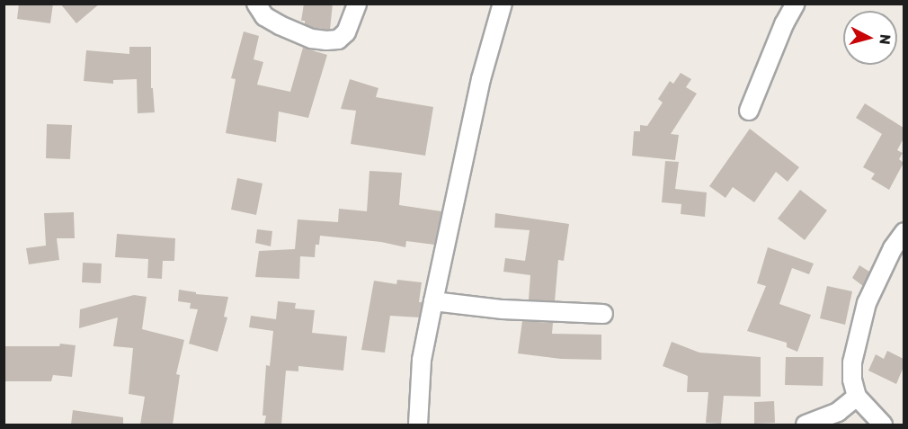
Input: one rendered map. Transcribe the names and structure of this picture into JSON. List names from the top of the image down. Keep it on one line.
{"north":"right"}
